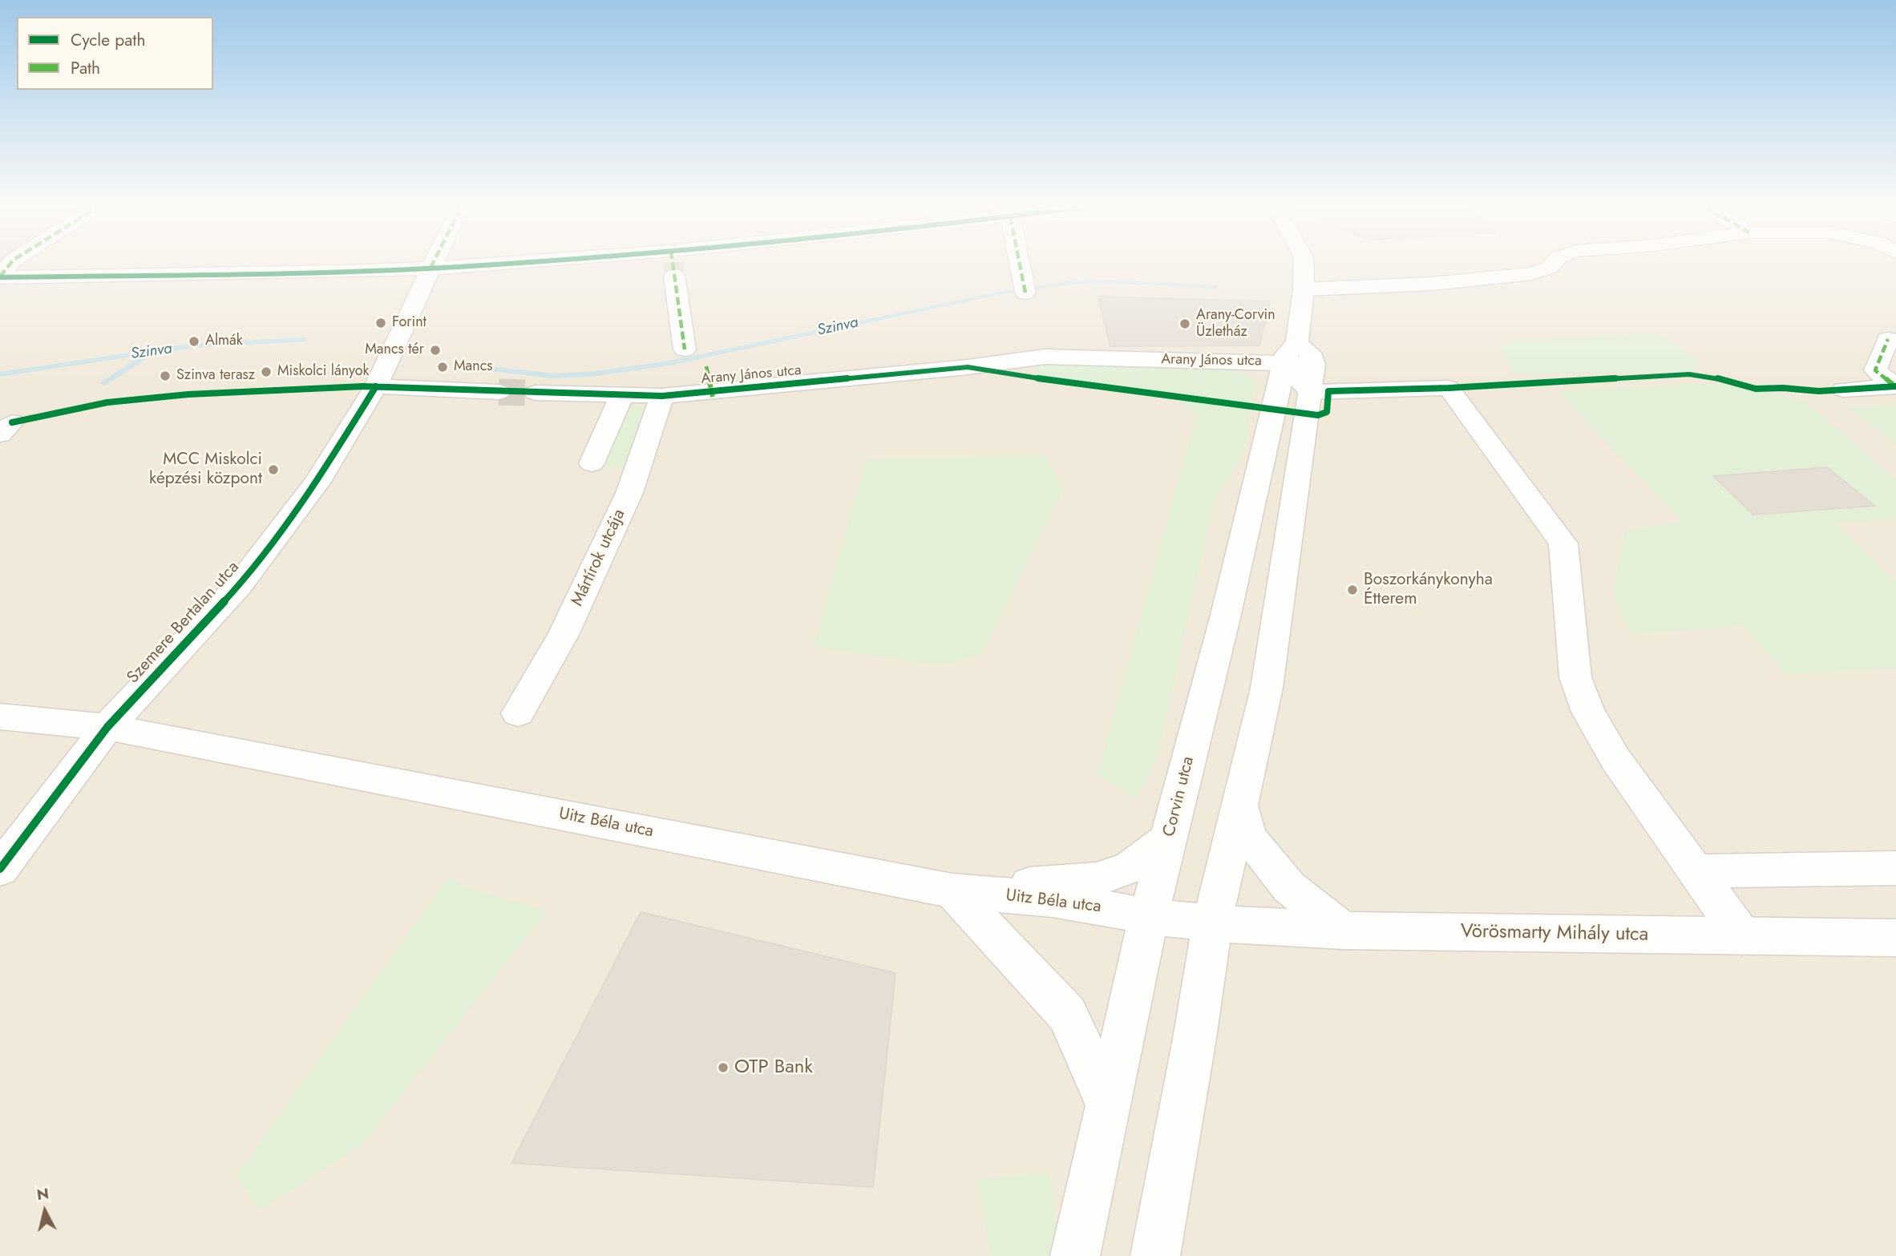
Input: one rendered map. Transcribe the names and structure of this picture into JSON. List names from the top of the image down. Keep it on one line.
{"streets":{"street":["Arany János utca","Mártírok utcája","Szemere Bertalan utca","Corvin utca","Uitz Béla utca","Vörösmarty Mihály utca"]},"crossings":[["Arany János utca","Mártírok utcája"],["Arany János utca","Corvin utca"],["Szemere Bertalan utca","Uitz Béla utca"],["Corvin utca","Uitz Béla utca"],["Uitz Béla utca","Vörösmarty Mihály utca"]],"water":["Szinva"],"places":["Forint","Arany-Corvin Üzletház","Almák","Mancs tér","Mancs","Miskolci lányok","Szinva terasz","MCC Miskolci képzési központ","Boszorkánykonyha Étterem","OTP Bank"],"legend":["Cycle path","Path"],"north":"top"}
